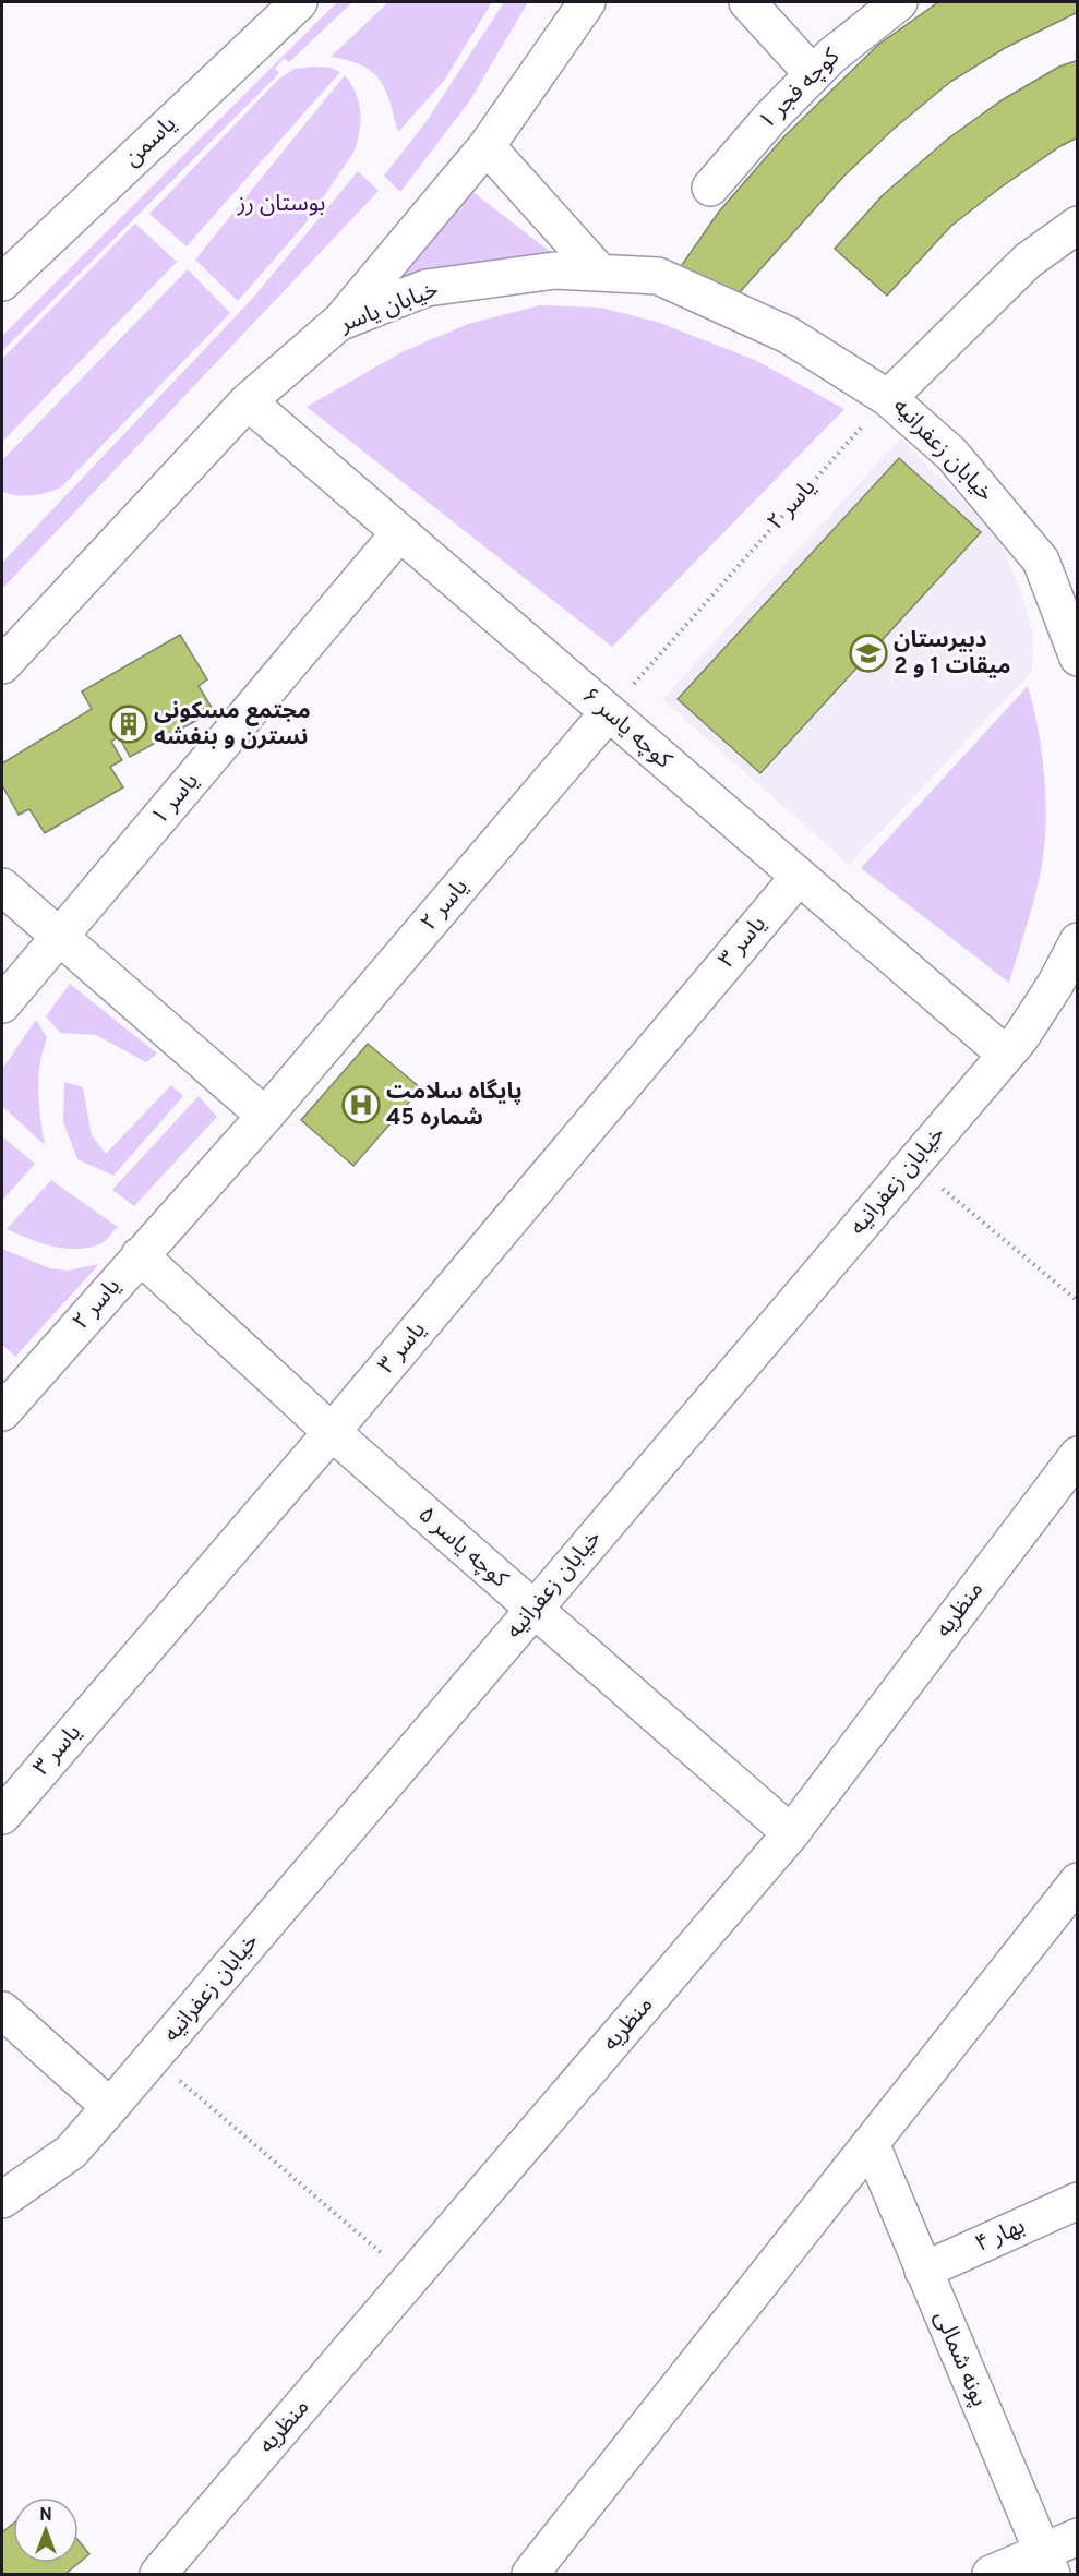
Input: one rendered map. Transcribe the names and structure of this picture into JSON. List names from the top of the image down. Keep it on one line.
{"streets":{"street":["کوچه فجر ۱","یاسمن","خیابان یاسر","خیابان زعفرانیه","یاسر ۲","کوچه یاسر ۶","یاسر ۱","یاسر ۳","کوچه یاسر ۵","منظریه","بهار ۴","پونه شمالی"]},"crossings":[["خیابان یاسر","خیابان زعفرانیه"],["خیابان یاسر","یاسر ۲"],["خیابان یاسر","کوچه یاسر ۶"],["خیابان زعفرانیه","یاسر ۲"],["خیابان زعفرانیه","کوچه یاسر ۶"],["خیابان زعفرانیه","کوچه یاسر ۵"],["یاسر ۲","کوچه یاسر ۶"],["یاسر ۲","کوچه یاسر ۵"],["کوچه یاسر ۶","یاسر ۱"],["کوچه یاسر ۶","یاسر ۳"],["یاسر ۳","کوچه یاسر ۵"],["کوچه یاسر ۵","منظریه"],["بهار ۴","پونه شمالی"]],"parks":["بوستان رز"],"places":{"school or university":["دبیرستان میقات 1 و 2"],"building":["مجتمع مسکونی نسترن و بنفشه"],"hospital":["پایگاه سلامت شماره 45"]},"north":"top"}
